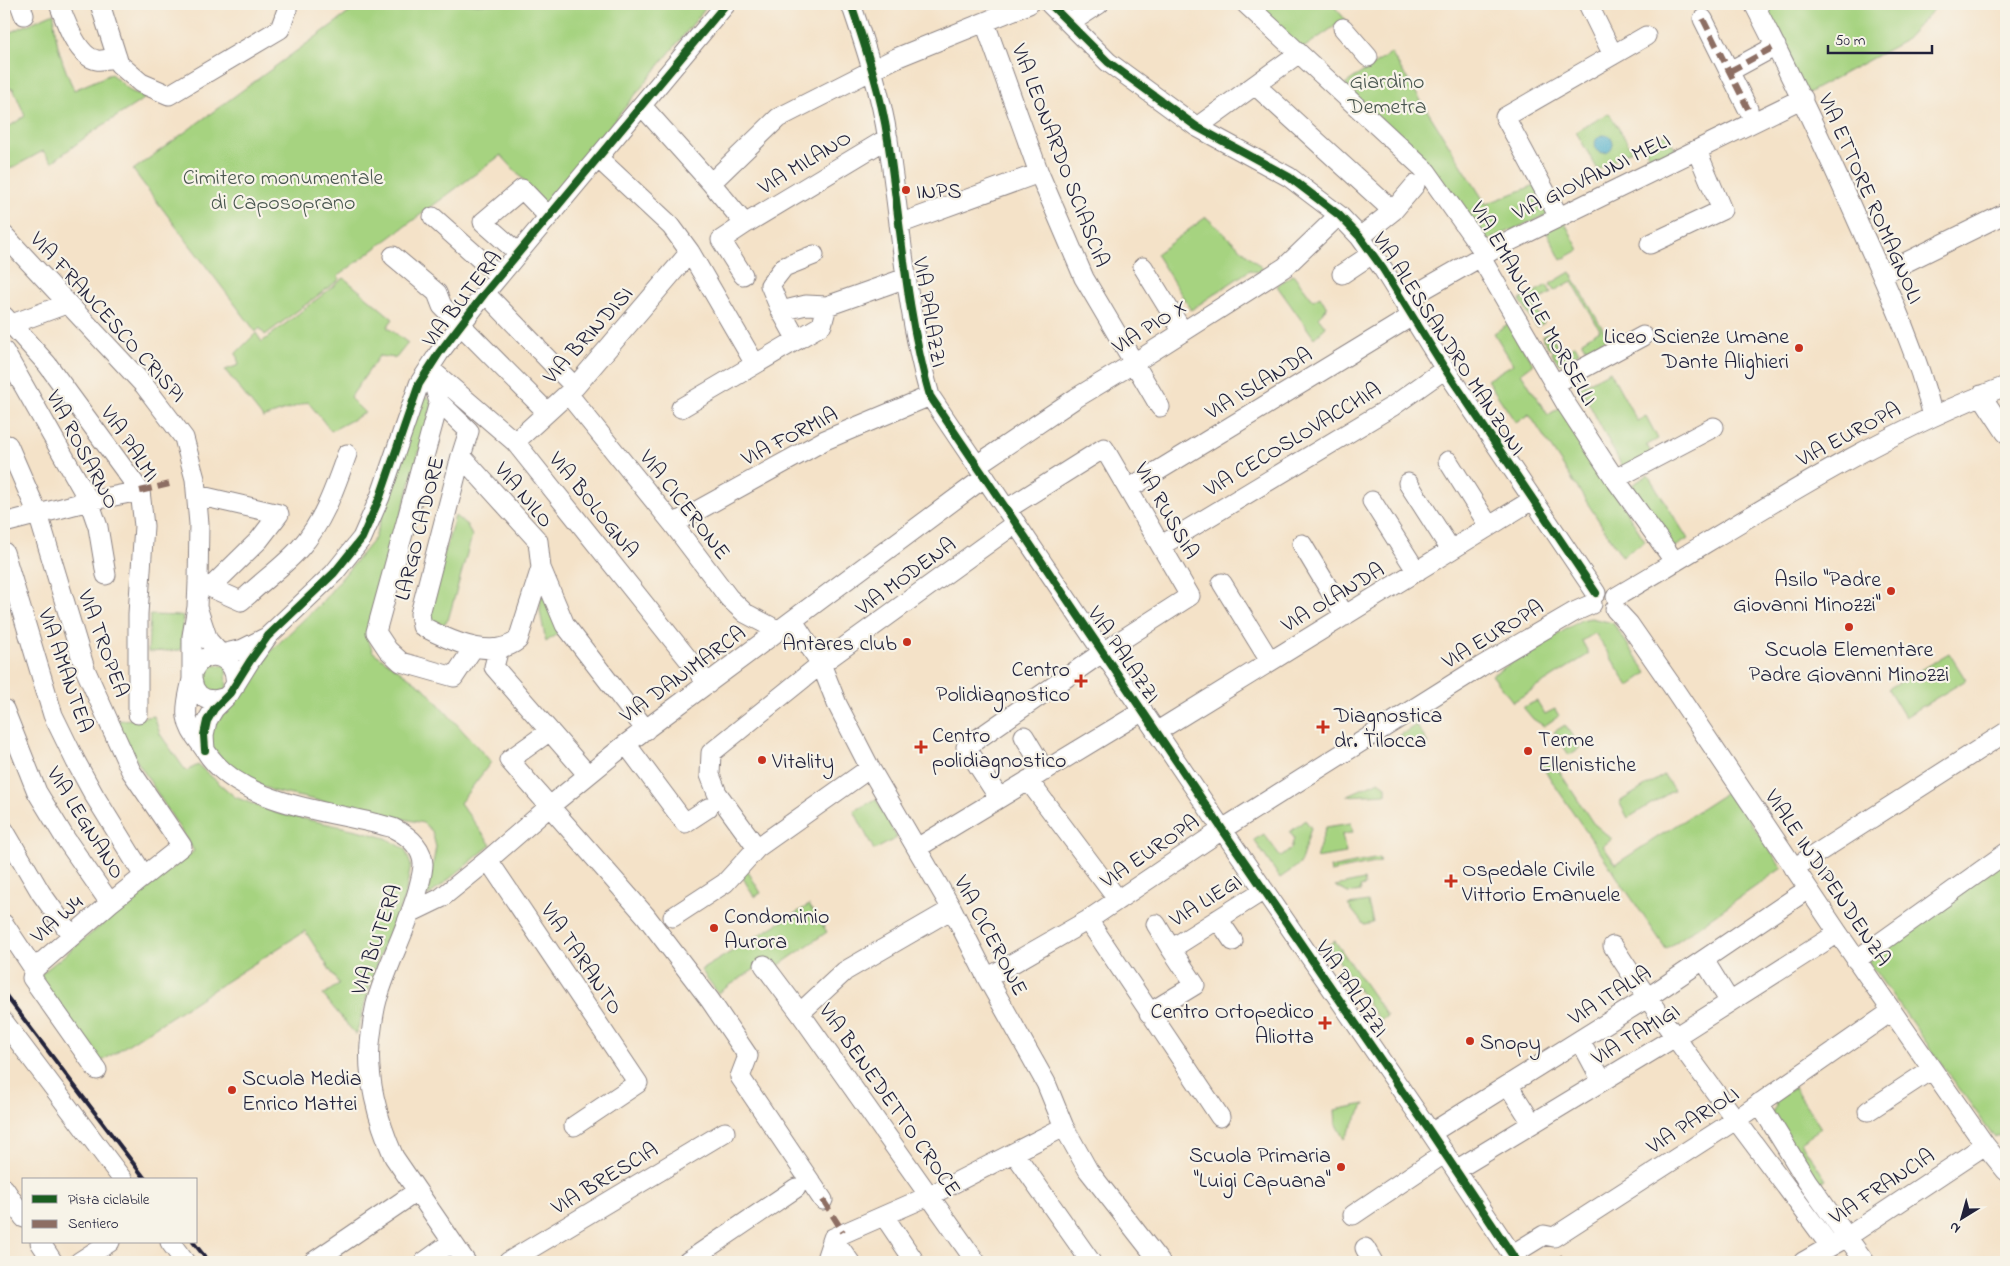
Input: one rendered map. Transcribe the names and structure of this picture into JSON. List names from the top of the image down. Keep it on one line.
{"streets":{"street":["VIA LEONARDO SCIASCIA","VIA MILANO","VIA GIOVANNI MELI","VIA ETTORE ROMAGNOLI","VIA BUTERA","VIA EMANUELE MORSELLI","VIA PALAZZI","VIA FRANCESCO CRISPI","VIA PIO X","VIA BRINDISI","VIA ALESSANDRO MANZONI","VIA ISLANDA","VIA EUROPA","VIA FORMIA","VIA CECOSLOVACCHIA","VIA PALMI","VIA ROSARNO","VIA NILO","VIA BOLOGNA","VIA CICERONE","VIA RUSSIA","LARGO CADORE","VIA MODENA","VIA OLANDA","VIA TROPEA","VIA AMANTEA","VIA DANIMARCA","VIA LEGNANO","VIALE INDIPENDENZA","VIA LIEGI","VIA W4","VIA TARANTO","VIA ITALIA","VIA TAMIGI","VIA BENEDETTO CROCE","VIA PARIOLI","VIA BRESCIA","VIA FRANCIA"]},"crossings":[["VIA LEONARDO SCIASCIA","VIA PIO X"],["VIA MILANO","VIA BUTERA"],["VIA MILANO","VIA PALAZZI"],["VIA GIOVANNI MELI","VIA ETTORE ROMAGNOLI"],["VIA GIOVANNI MELI","VIA EMANUELE MORSELLI"],["VIA GIOVANNI MELI","VIA ALESSANDRO MANZONI"],["VIA GIOVANNI MELI","VIA ISLANDA"],["VIA ETTORE ROMAGNOLI","VIA EUROPA"],["VIA BUTERA","VIA FRANCESCO CRISPI"],["VIA BUTERA","VIA BOLOGNA"],["VIA BUTERA","VIA CICERONE"],["VIA BUTERA","LARGO CADORE"],["VIA BUTERA","VIA DANIMARCA"],["VIA EMANUELE MORSELLI","VIA EUROPA"],["VIA PALAZZI","VIA PIO X"],["VIA PALAZZI","VIA EUROPA"],["VIA PALAZZI","VIA FORMIA"],["VIA PALAZZI","VIA RUSSIA"],["VIA PALAZZI","VIA MODENA"],["VIA PALAZZI","VIA OLANDA"],["VIA PALAZZI","VIA DANIMARCA"],["VIA PALAZZI","VIA LIEGI"],["VIA PALAZZI","VIA ITALIA"],["VIA PALAZZI","VIA TAMIGI"],["VIA PALAZZI","VIA PARIOLI"],["VIA PIO X","VIA ALESSANDRO MANZONI"],["VIA PIO X","VIA DANIMARCA"],["VIA BRINDISI","VIA BOLOGNA"],["VIA BRINDISI","VIA CICERONE"],["VIA ALESSANDRO MANZONI","VIA ISLANDA"],["VIA ALESSANDRO MANZONI","VIA EUROPA"],["VIA ALESSANDRO MANZONI","VIA CECOSLOVACCHIA"],["VIA ALESSANDRO MANZONI","VIA OLANDA"],["VIA ISLANDA","VIA RUSSIA"],["VIA EUROPA","VIA CICERONE"],["VIA EUROPA","VIALE INDIPENDENZA"],["VIA FORMIA","VIA CICERONE"],["VIA CECOSLOVACCHIA","VIA RUSSIA"],["VIA NILO","LARGO CADORE"],["VIA BOLOGNA","LARGO CADORE"],["VIA BOLOGNA","VIA DANIMARCA"],["VIA CICERONE","VIA MODENA"],["VIA CICERONE","VIA DANIMARCA"],["VIA RUSSIA","VIA MODENA"],["VIA TROPEA","VIA W4"],["VIA AMANTEA","VIA W4"],["VIA DANIMARCA","VIA TARANTO"],["VIA LEGNANO","VIA W4"],["VIALE INDIPENDENZA","VIA ITALIA"],["VIALE INDIPENDENZA","VIA TAMIGI"],["VIALE INDIPENDENZA","VIA PARIOLI"],["VIALE INDIPENDENZA","VIA FRANCIA"]],"parks":["Giardino Demetra","Cimitero monumentale di Caposoprano"],"places":{"other":["INPS","Liceo Scienze Umane Dante Alighieri","Asilo \"Padre Giovanni Minozzi\"","Scuola Elementare Padre Giovanni Minozzi","Antares club","Terme Ellenistiche","Vitality","Condominio Aurora","Snopy","Scuola Media Enrico Mattei","Scuola Primaria \"Luigi Capuana\""],"health":["Centro Polidiagnostico","Diagnostica dr. Tilocca","Centro polidiagnostico","Ospedale Civile Vittorio Emanuele","Centro Ortopedico Aliotta"]},"legend":["Pista ciclabile","Sentiero"],"scale_bar":"50 m","north":"bottom left"}
